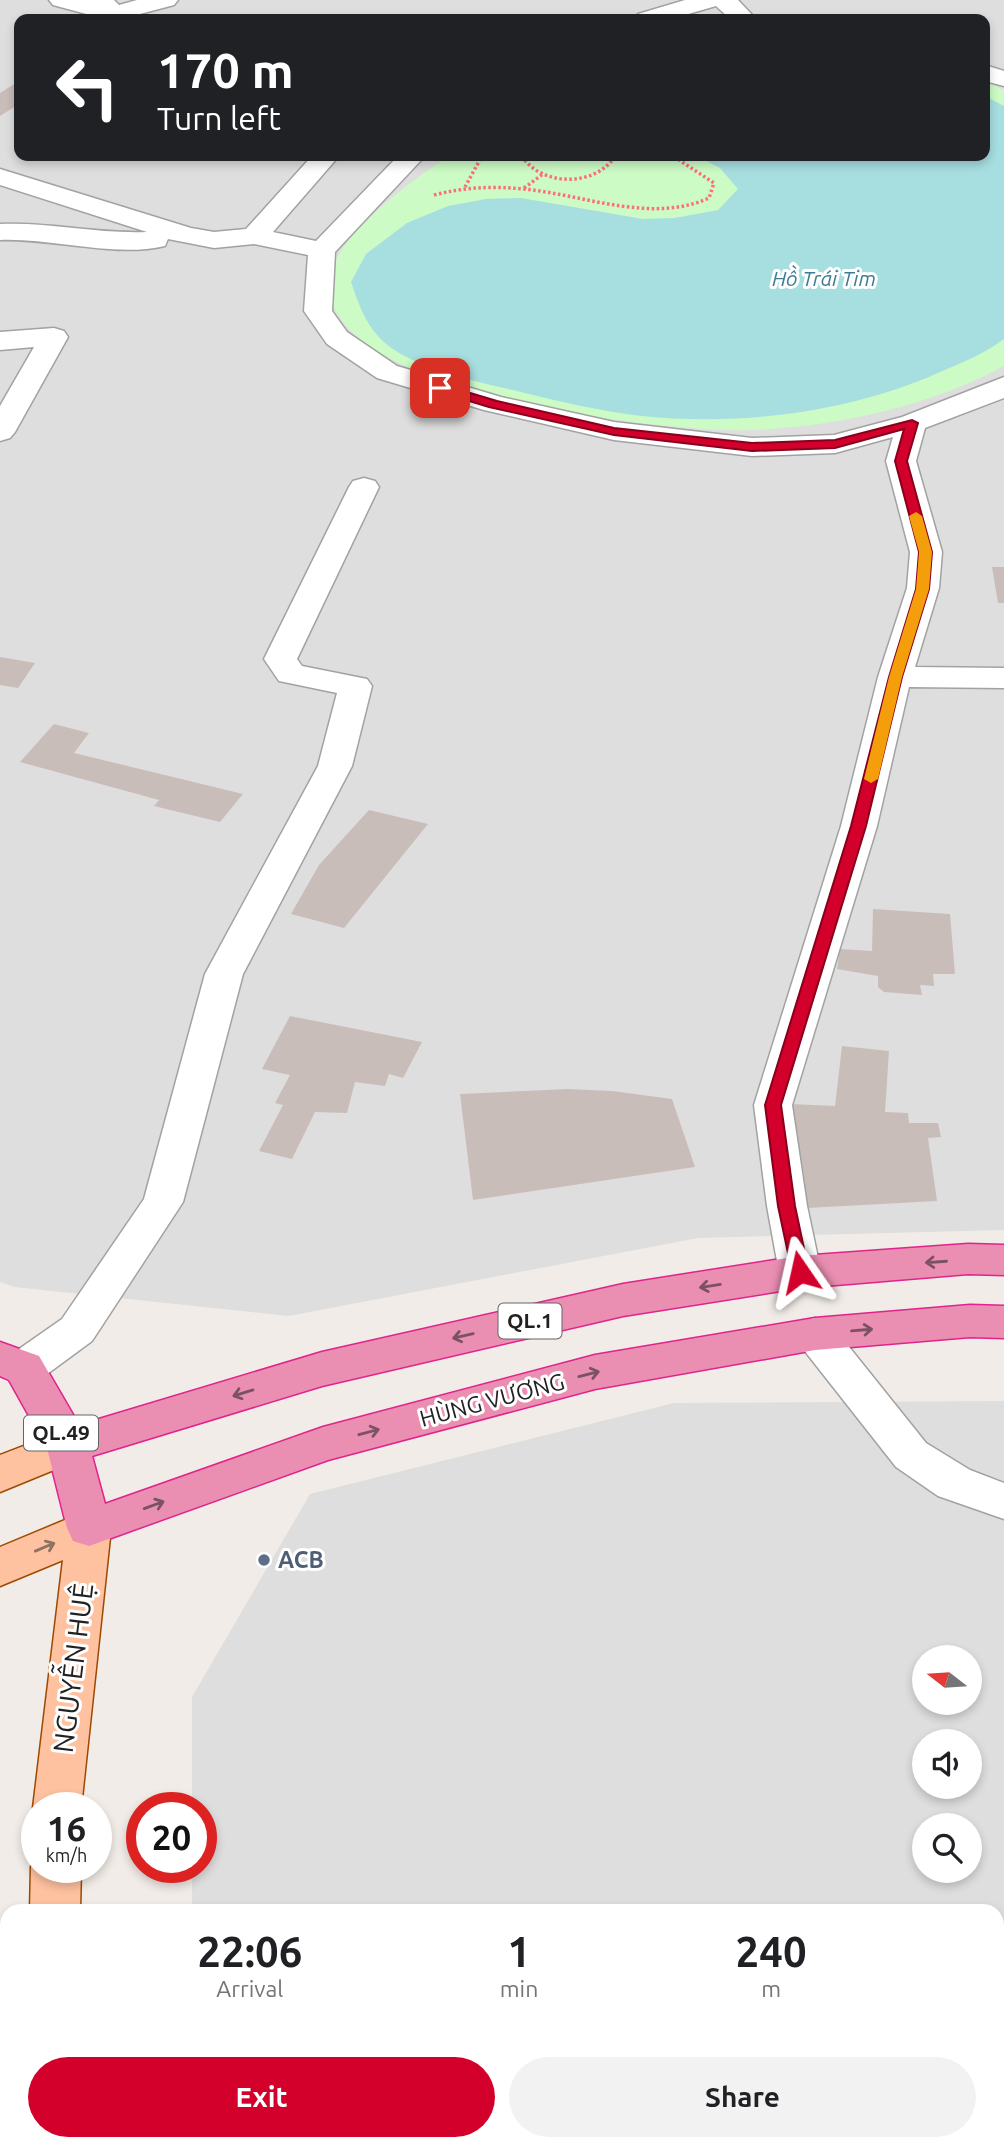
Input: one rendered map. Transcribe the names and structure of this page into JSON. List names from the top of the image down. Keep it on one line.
{"streets":{"highway":["QL.1","HÙNG VƯƠNG","QL.49"],"main road":["NGUYỄN HUỆ"]},"crossings":[["QL.1","QL.49"],["HÙNG VƯƠNG","QL.49"],["HÙNG VƯƠNG","NGUYỄN HUỆ"],["QL.49","NGUYỄN HUỆ"]],"water":["Hồ Trái Tim"],"places":["ACB"],"north":"left","page":{"turn":["170 m","Turn left"],"speed":"16 km/h","limit":"20","eta":["22:06","Arrival","1","min","240","m"],"buttons":["Exit","Share"]}}
